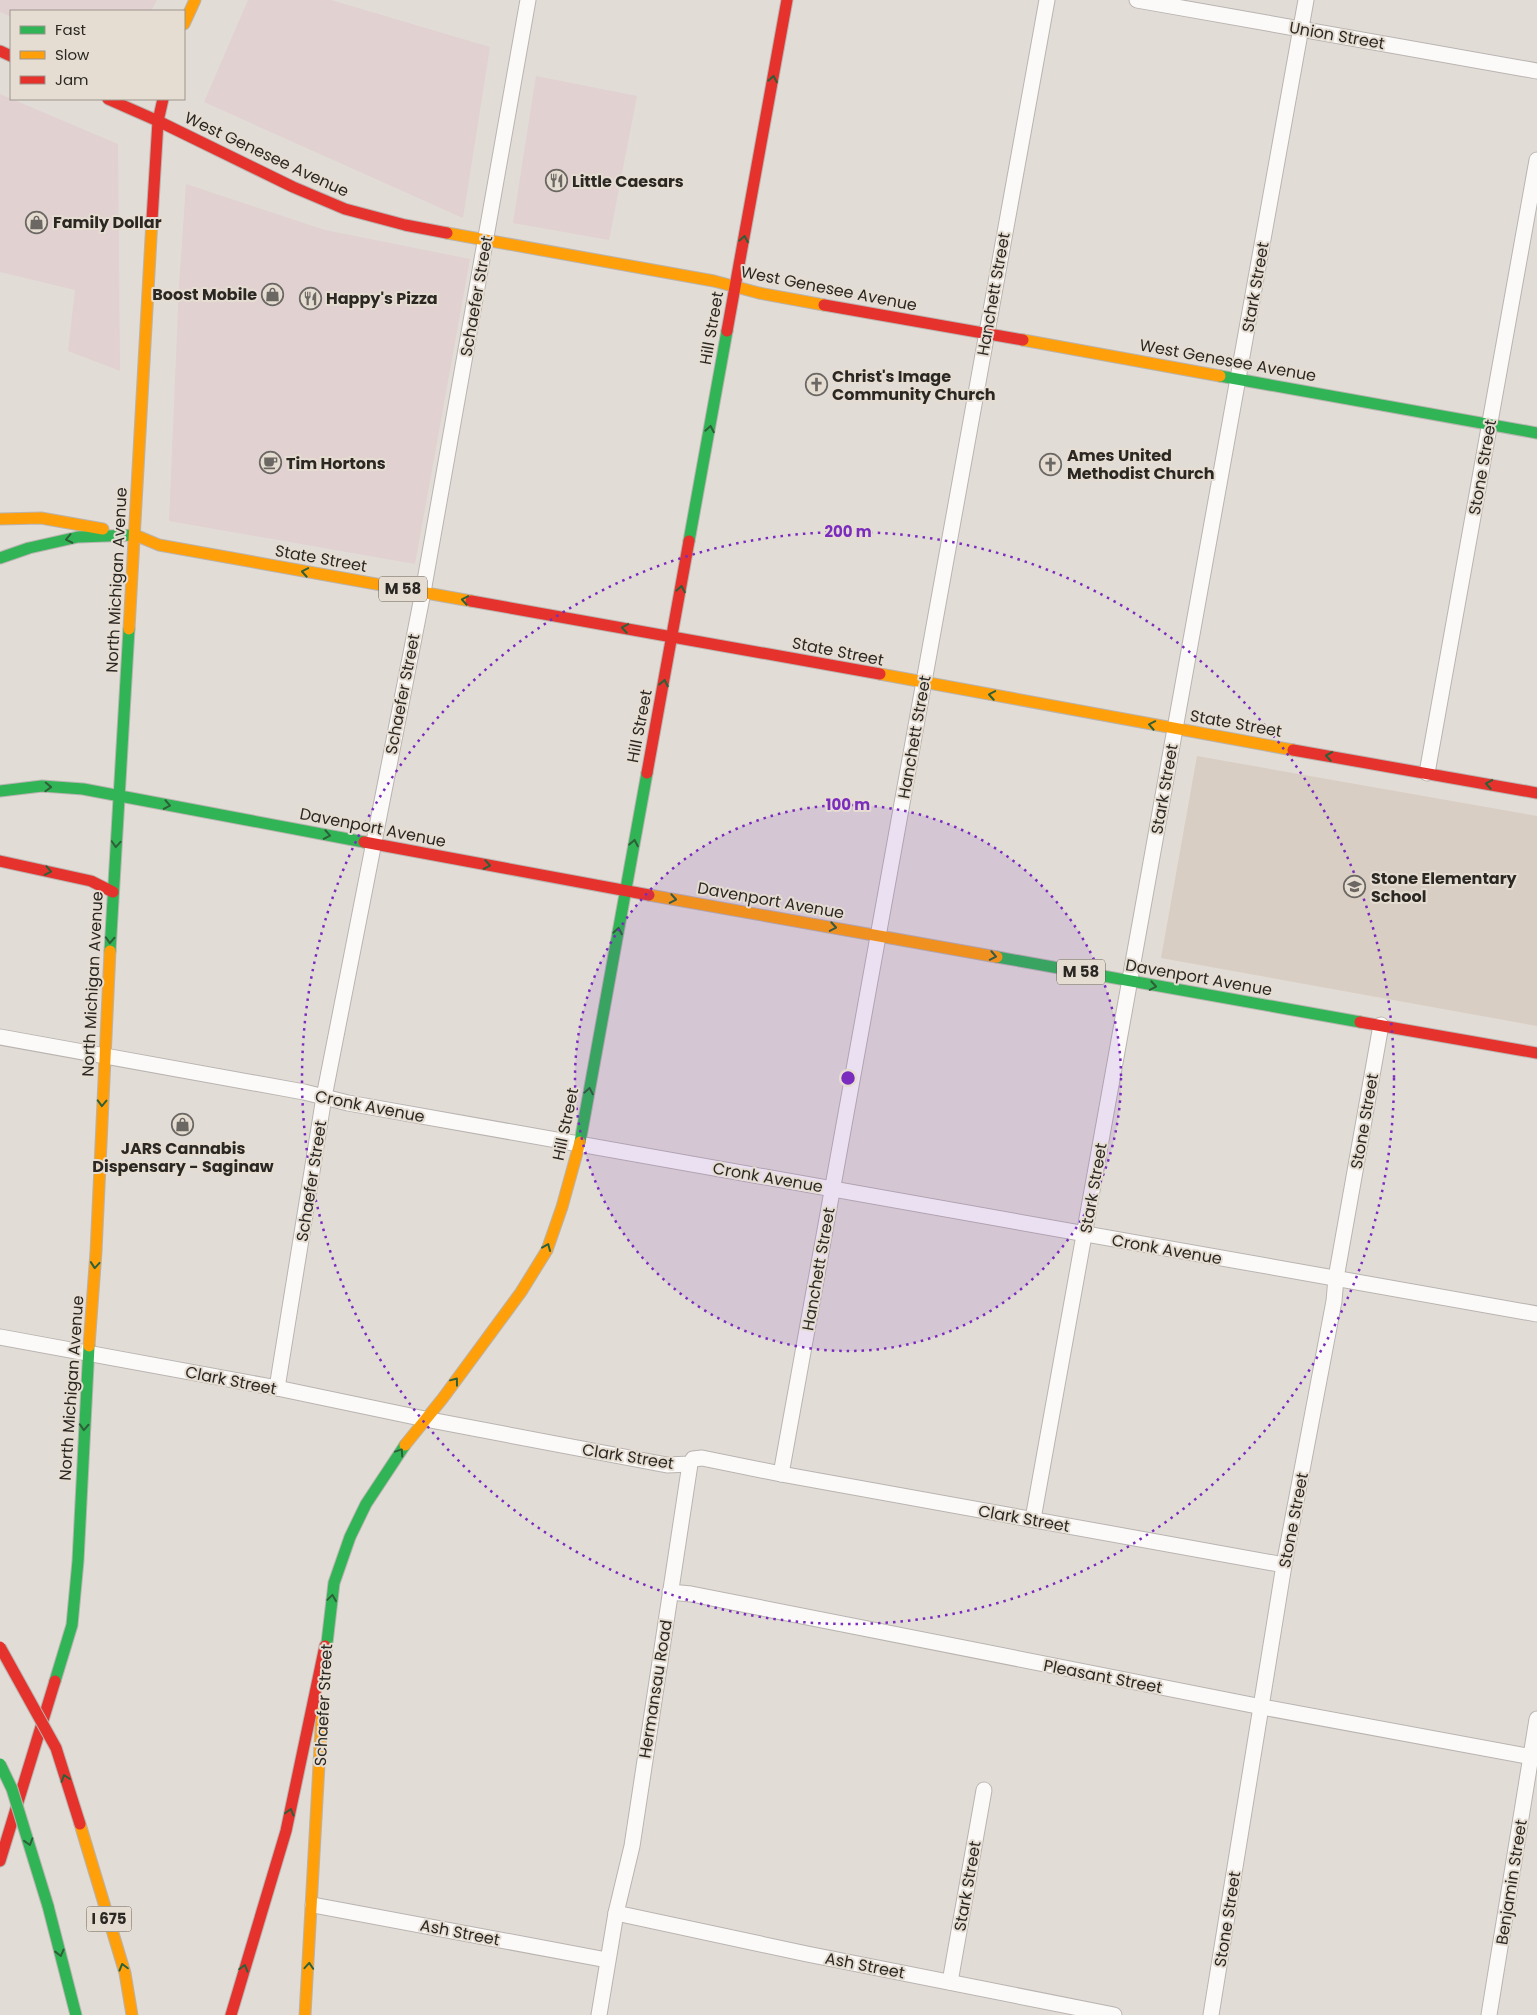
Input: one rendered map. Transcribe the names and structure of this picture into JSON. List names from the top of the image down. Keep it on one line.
{"streets":{"main road":["West Genesee Avenue","Schaefer Street","Hill Street","State Street","North Michigan Avenue","M 58","Davenport Avenue","I 675"],"street":["Union Street","Stark Street","Hanchett Street","Stone Street","Cronk Avenue","Clark Street","Pleasant Street","Hermansau Road","Benjamin Street","Ash Street"]},"crossings":[["Union Street","Stark Street"],["West Genesee Avenue","Stark Street"],["West Genesee Avenue","Hanchett Street"],["West Genesee Avenue","Schaefer Street"],["West Genesee Avenue","Hill Street"],["West Genesee Avenue","Stone Street"],["West Genesee Avenue","North Michigan Avenue"],["Stark Street","State Street"],["Stark Street","Davenport Avenue"],["Stark Street","Cronk Avenue"],["Stark Street","Clark Street"],["Stark Street","Ash Street"],["Hanchett Street","State Street"],["Hanchett Street","Davenport Avenue"],["Hanchett Street","Cronk Avenue"],["Hanchett Street","Clark Street"],["Schaefer Street","Hill Street"],["Schaefer Street","State Street"],["Schaefer Street","Davenport Avenue"],["Schaefer Street","Cronk Avenue"],["Schaefer Street","Clark Street"],["Schaefer Street","Ash Street"],["Hill Street","State Street"],["Hill Street","Davenport Avenue"],["Hill Street","Cronk Avenue"],["Hill Street","Clark Street"],["Stone Street","State Street"],["Stone Street","Davenport Avenue"],["Stone Street","Cronk Avenue"],["Stone Street","Clark Street"],["Stone Street","Pleasant Street"],["State Street","North Michigan Avenue"],["North Michigan Avenue","Davenport Avenue"],["North Michigan Avenue","Cronk Avenue"],["North Michigan Avenue","Clark Street"],["Clark Street","Hermansau Road"],["Pleasant Street","Hermansau Road"],["Pleasant Street","Benjamin Street"],["Hermansau Road","Ash Street"]],"one_way":["Hill Street","State Street","North Michigan Avenue","Davenport Avenue"],"places":{"restaurant":["Little Caesars","Happy's Pizza"],"shop":["Family Dollar","Boost Mobile","JARS Cannabis Dispensary - Saginaw"],"church":["Christ's Image Community Church","Ames United Methodist Church"],"cafe":["Tim Hortons"],"school or university":["Stone Elementary School"]},"legend":["Fast","Slow","Jam"],"rings":["200 m","100 m"]}
